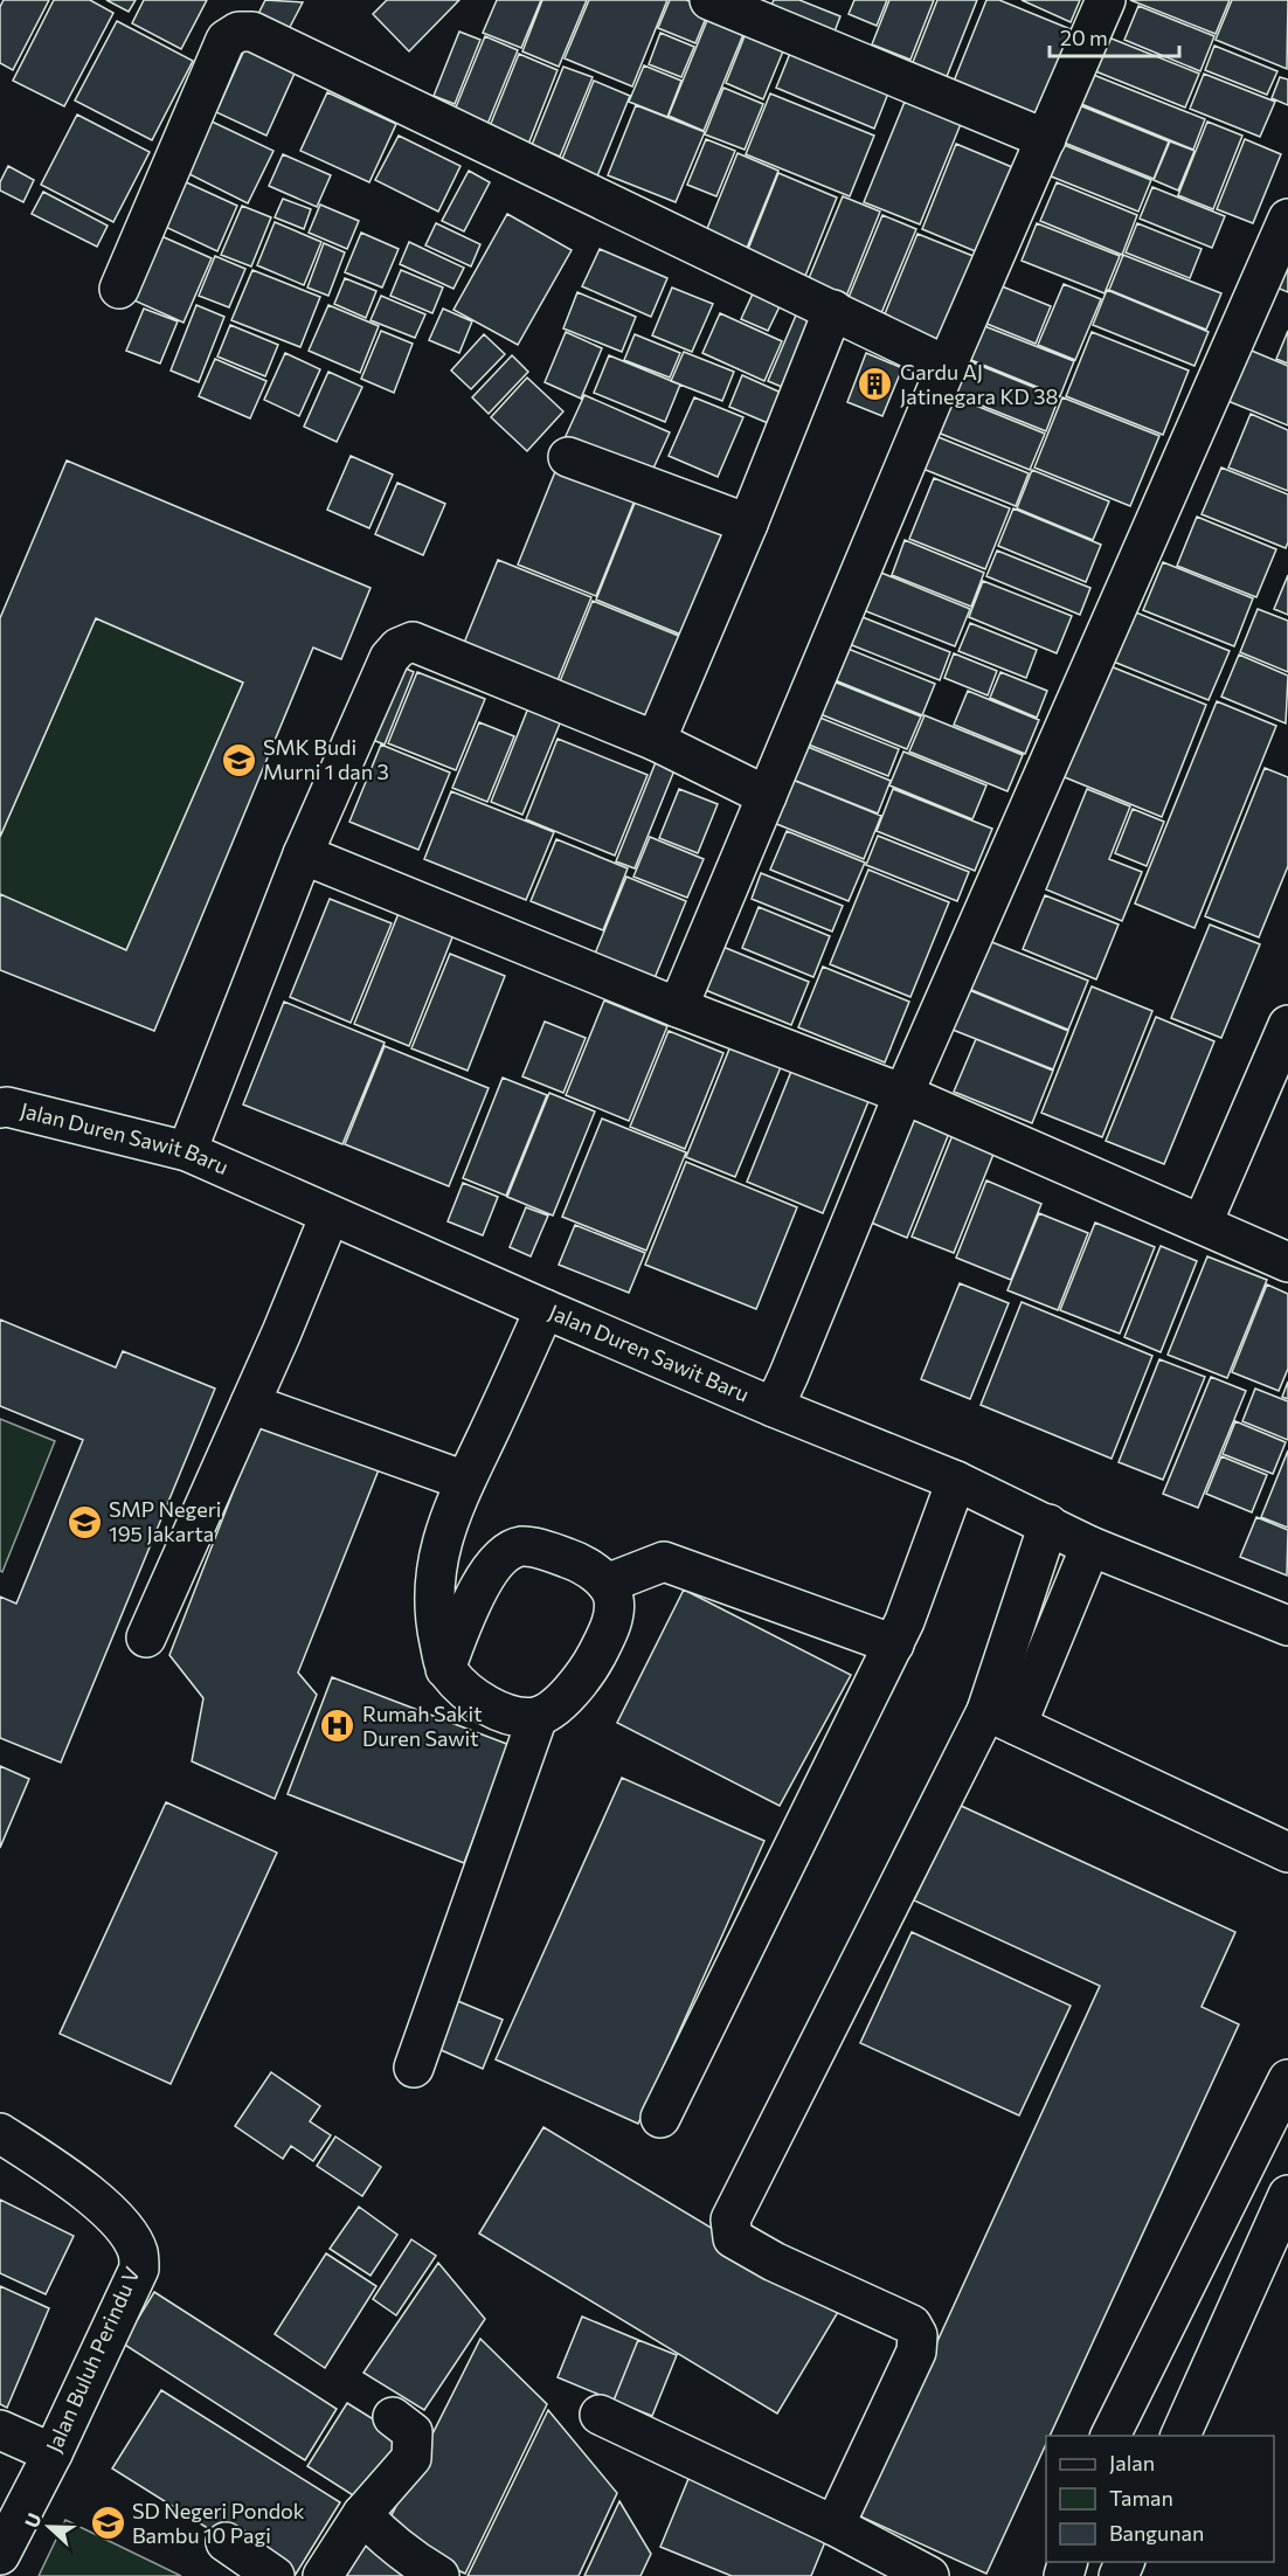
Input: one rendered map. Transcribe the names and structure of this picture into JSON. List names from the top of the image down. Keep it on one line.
{"streets":{"street":["Jalan Duren Sawit Baru","Jalan Buluh Perindu V"]},"places":{"building":["Gardu AJ Jatinegara KD 38"],"school or university":["SMK Budi Murni 1 dan 3","SMP Negeri 195 Jakarta","SD Negeri Pondok Bambu 10 Pagi"],"hospital":["Rumah Sakit Duren Sawit"]},"legend":["Jalan","Taman","Bangunan"],"scale_bar":"20 m","north":"left"}
